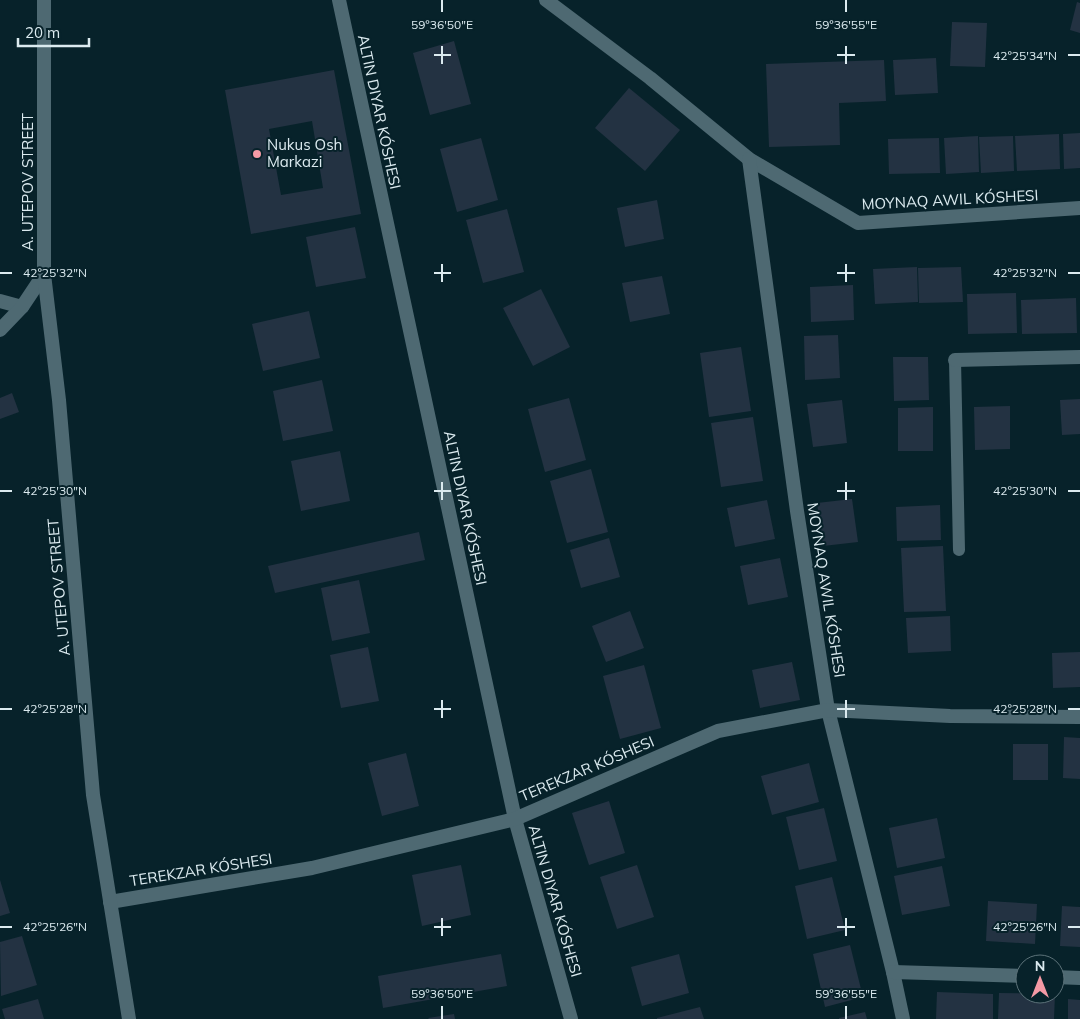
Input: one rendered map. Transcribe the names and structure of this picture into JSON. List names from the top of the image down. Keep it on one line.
{"streets":{"street":["A. UTEPOV STREET","TEREKZAR KÓSHESI"]},"crossings":[["A. UTEPOV STREET","TEREKZAR KÓSHESI"]],"places":["Nukus Osh Markazi"],"scale_bar":"20 m","north":"top","coordinates":["59°36'50\"E","59°36'55\"E","42°25'34\"N","42°25'32\"N","42°25'30\"N","42°25'28\"N","42°25'26\"N"]}
